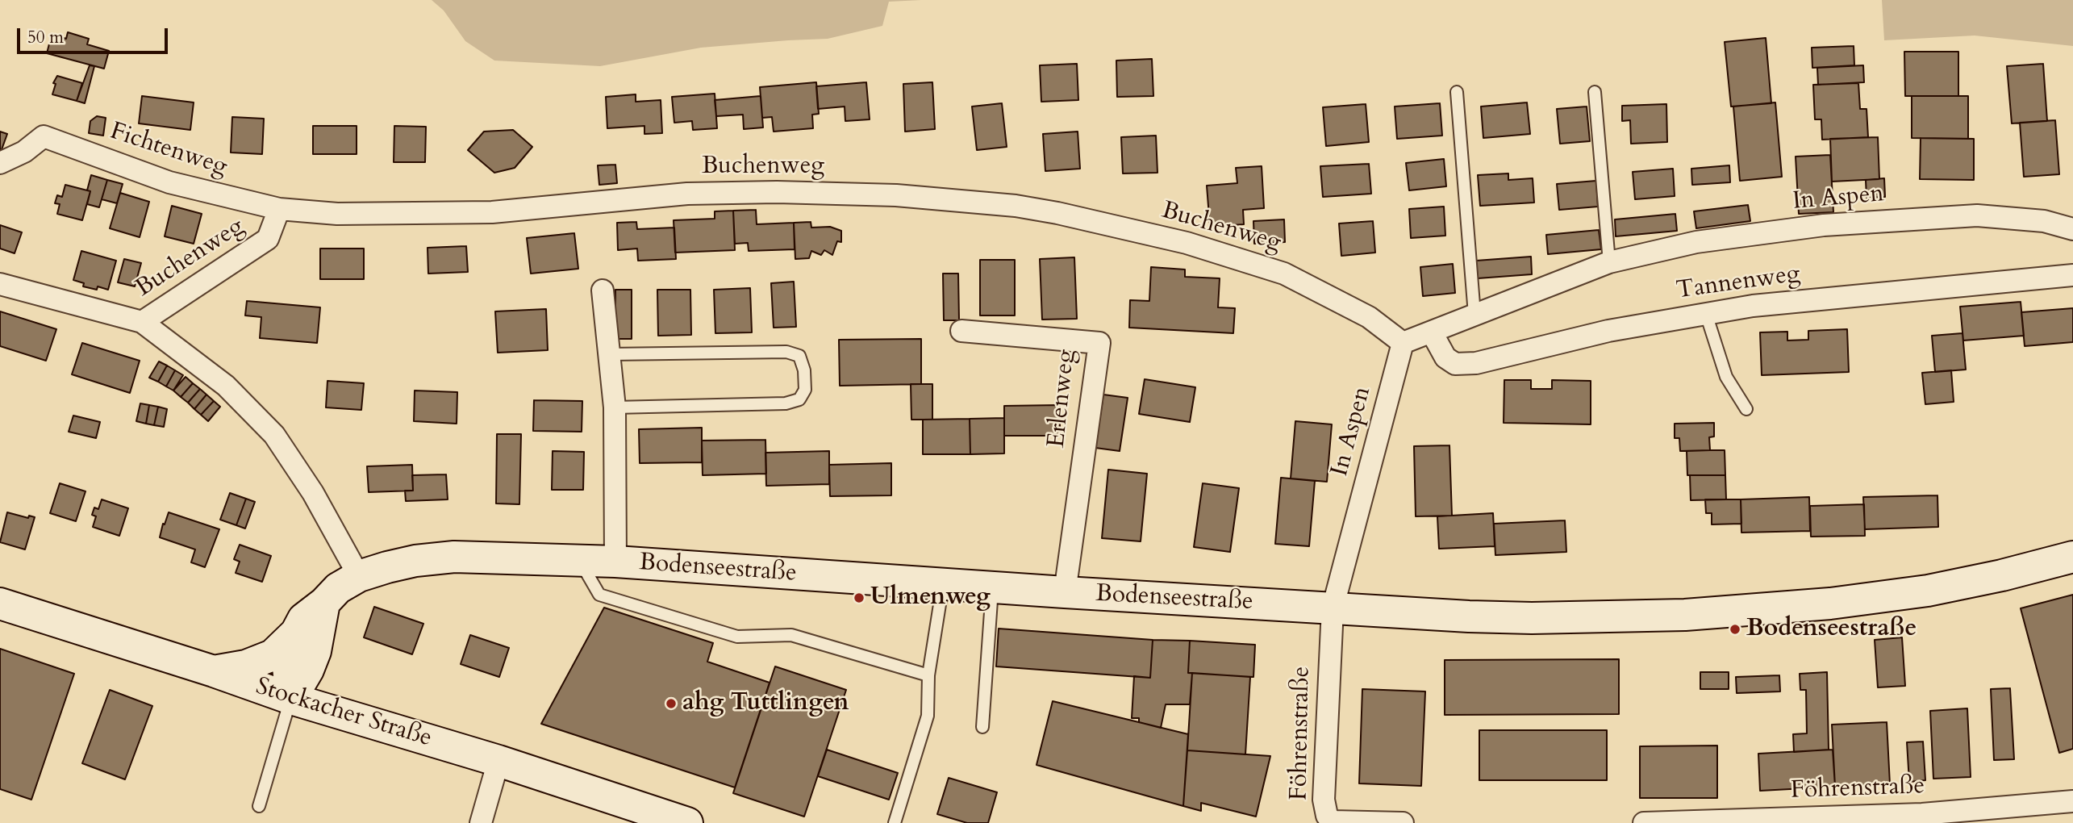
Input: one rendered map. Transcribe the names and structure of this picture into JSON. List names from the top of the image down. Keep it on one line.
{"streets":{"street":["Fichtenweg","Buchenweg","In Aspen","Tannenweg","Erlenweg","Bodenseestraße","Stockacher Straße","Föhrenstraße"]},"crossings":[["Fichtenweg","Buchenweg"],["Buchenweg","In Aspen"],["In Aspen","Tannenweg"],["In Aspen","Bodenseestraße"],["In Aspen","Föhrenstraße"],["Erlenweg","Bodenseestraße"],["Bodenseestraße","Stockacher Straße"],["Bodenseestraße","Föhrenstraße"]],"places":["Ulmenweg","Bodenseestraße","ahg Tuttlingen"],"scale_bar":"50 m"}
